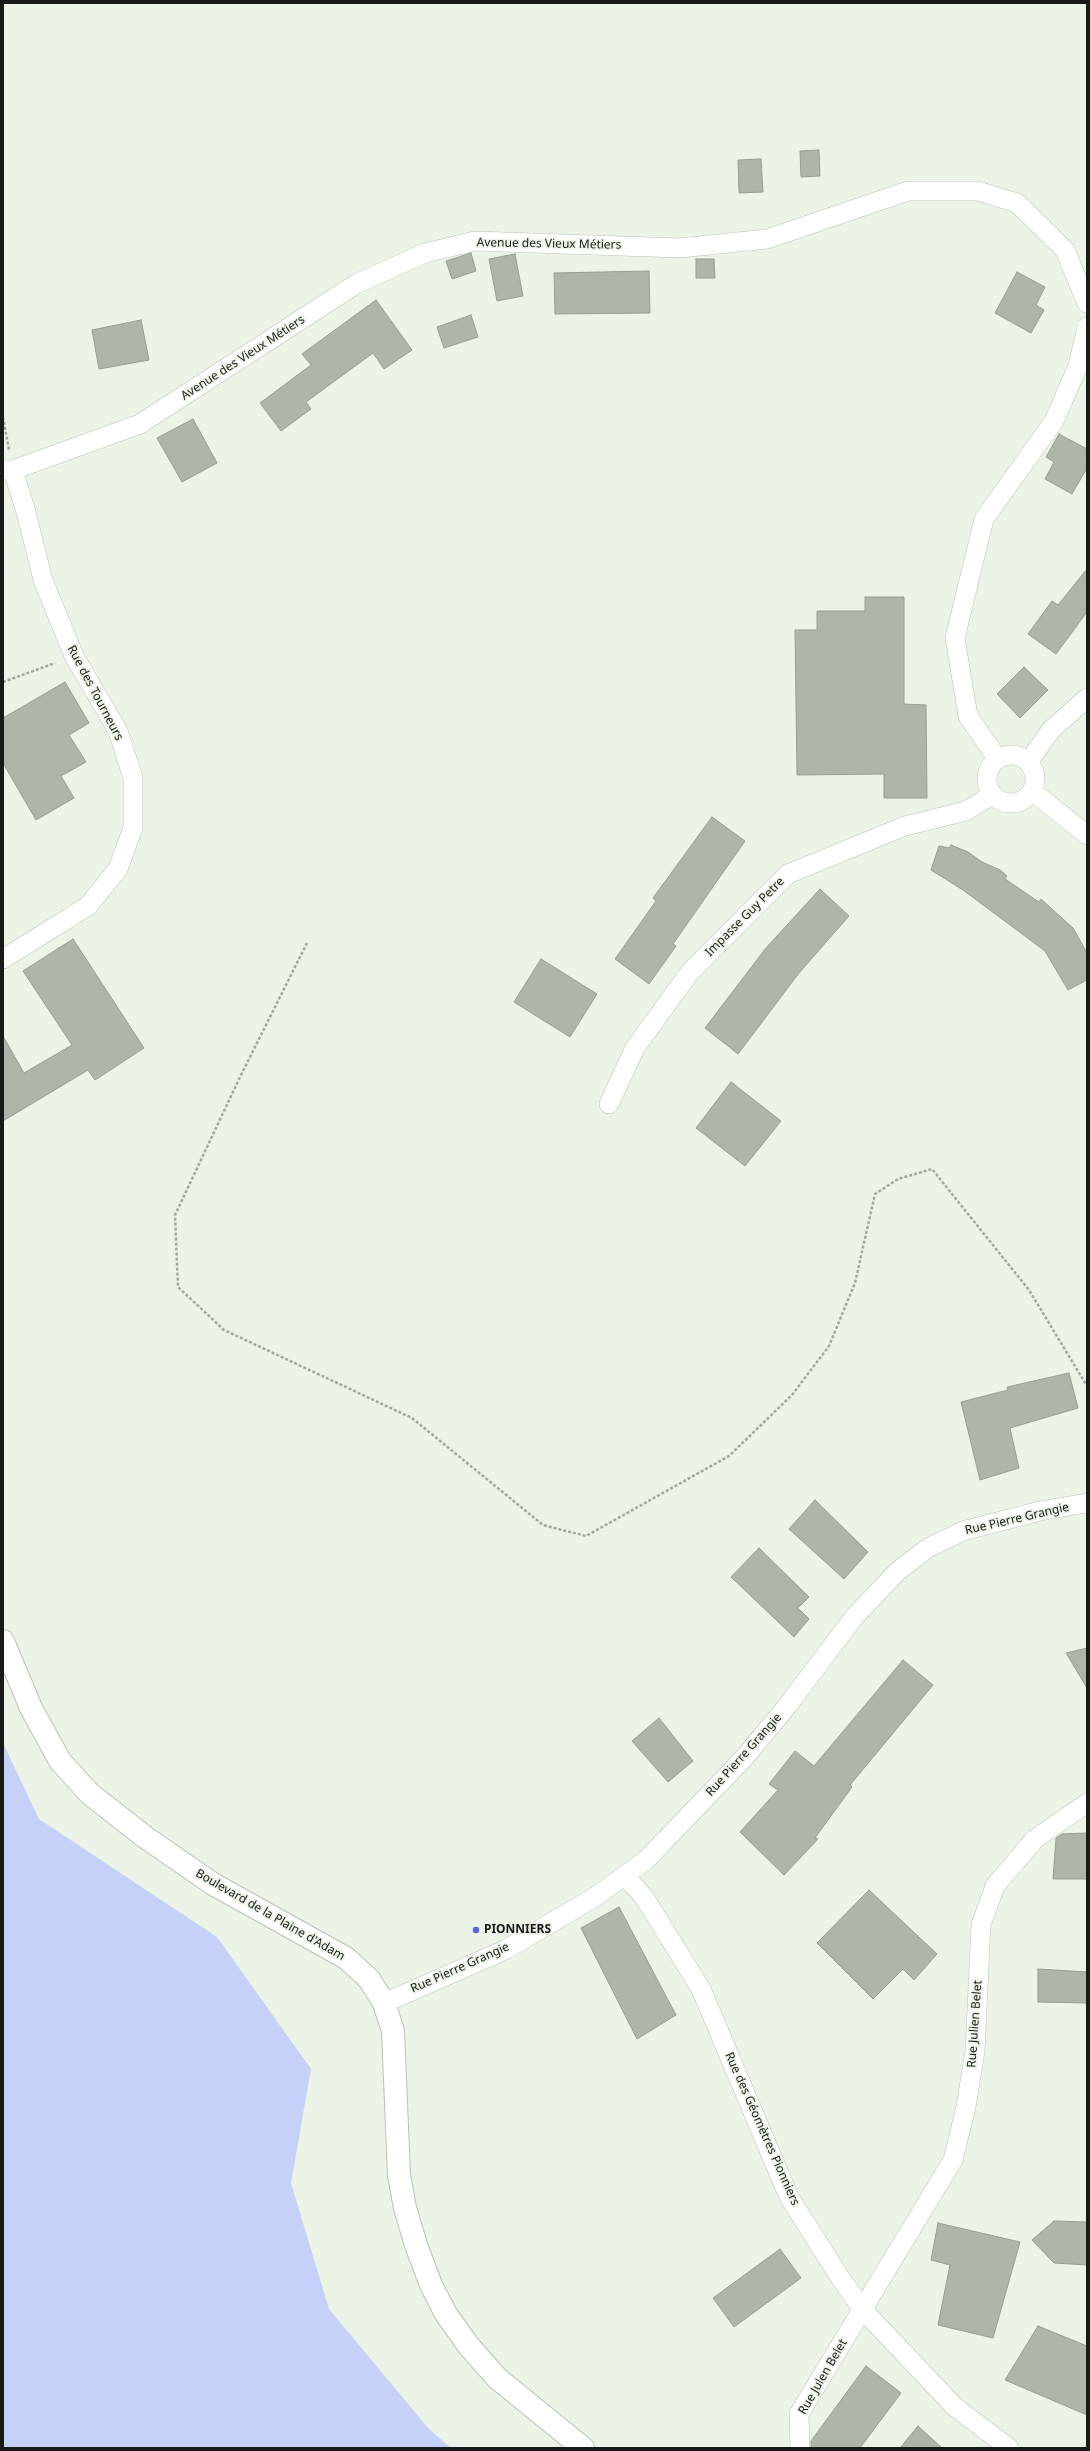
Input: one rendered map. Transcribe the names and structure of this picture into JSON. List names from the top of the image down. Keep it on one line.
{"streets":{"street":["Avenue des Vieux Métiers","Rue des Tourneurs","Impasse Guy Petre","Rue Pierre Grangie","Boulevard de la Plaine d'Adam","Rue Julien Belet","Rue des Géomètres Pionniers","Rue Julen Belet"]},"crossings":[["Avenue des Vieux Métiers","Rue des Tourneurs"],["Rue Pierre Grangie","Boulevard de la Plaine d'Adam"],["Rue Pierre Grangie","Rue des Géomètres Pionniers"],["Rue Julien Belet","Rue des Géomètres Pionniers"],["Rue Julien Belet","Rue Julen Belet"],["Rue des Géomètres Pionniers","Rue Julen Belet"]],"places":["PIONNIERS"]}
